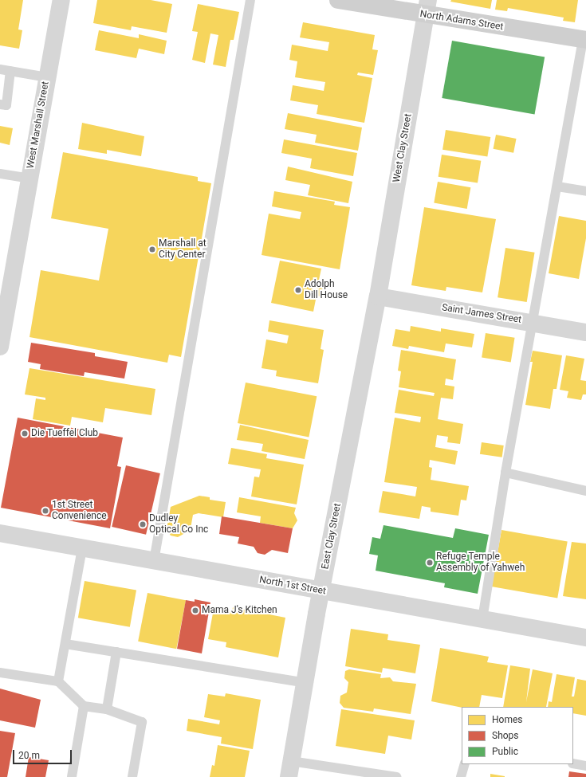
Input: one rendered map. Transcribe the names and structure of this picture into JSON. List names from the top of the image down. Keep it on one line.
{"streets":{"main road":["North Adams Street"],"street":["West Marshall Street","West Clay Street","Saint James Street","East Clay Street","North 1st Street"]},"crossings":[["North Adams Street","West Clay Street"],["West Clay Street","Saint James Street"],["West Clay Street","East Clay Street"],["Saint James Street","East Clay Street"],["East Clay Street","North 1st Street"]],"places":["Marshall at City Center","Adolph Dill House","Die Tueffel Club","1st Street Convenience","Dudley Optical Co Inc","Refuge Temple Assembly of Yahweh","Mama J's Kitchen"],"legend":["Homes","Shops","Public"],"scale_bar":"20 m"}
